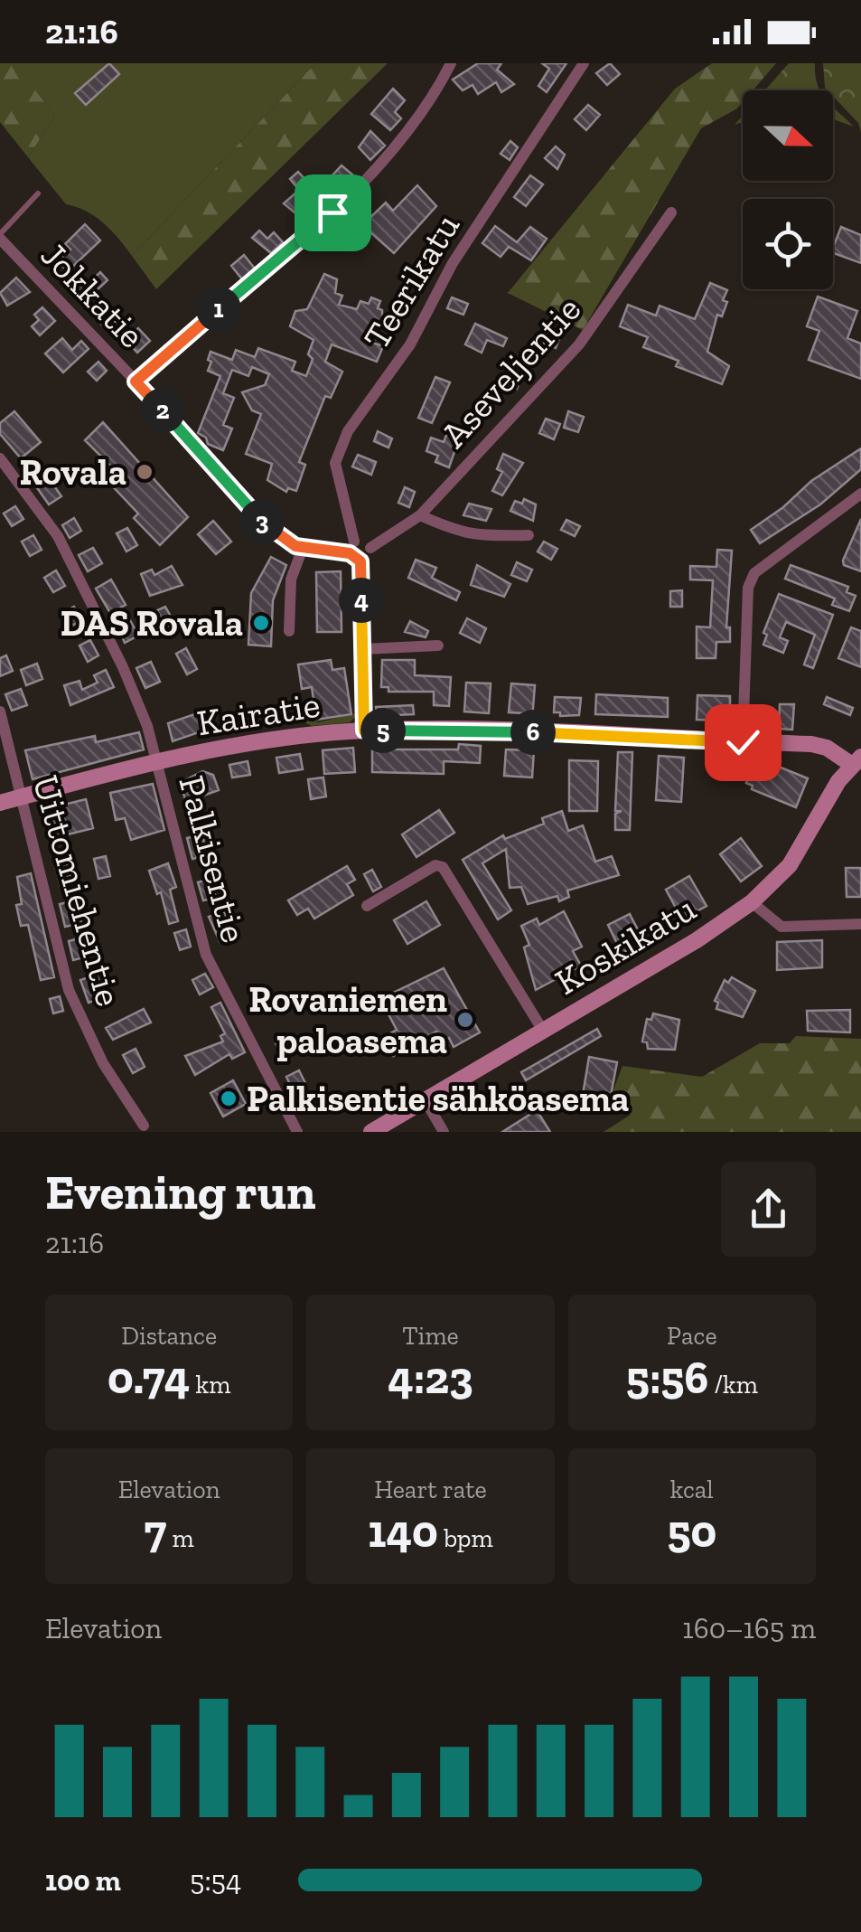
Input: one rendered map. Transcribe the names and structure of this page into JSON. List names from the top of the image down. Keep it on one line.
{"streets":{"main road":["Kairatie","Koskikatu"],"street":["Teerikatu","Jokkatie","Aseveljentie","Palkisentie","Uittomiehentie"]},"crossings":[["Kairatie","Palkisentie"],["Kairatie","Uittomiehentie"],["Kairatie","Koskikatu"]],"places":["Rovala","DAS Rovala","Rovaniemen paloasema","Palkisentie sähköasema"],"north":"right","page":{"status":"21:16","pins":["1","2","3","4","5","6"],"heading":["Evening run","21:16"],"stats":[["Distance","0.74 km"],["Time","4:23"],["Pace","5:56 /km"],["Elevation","7 m"],["Heart rate","140 bpm"],["kcal","50"]],"chart":["Elevation","160–165 m"],"list":[{"name":"100 m","note":"5:54"}]}}
